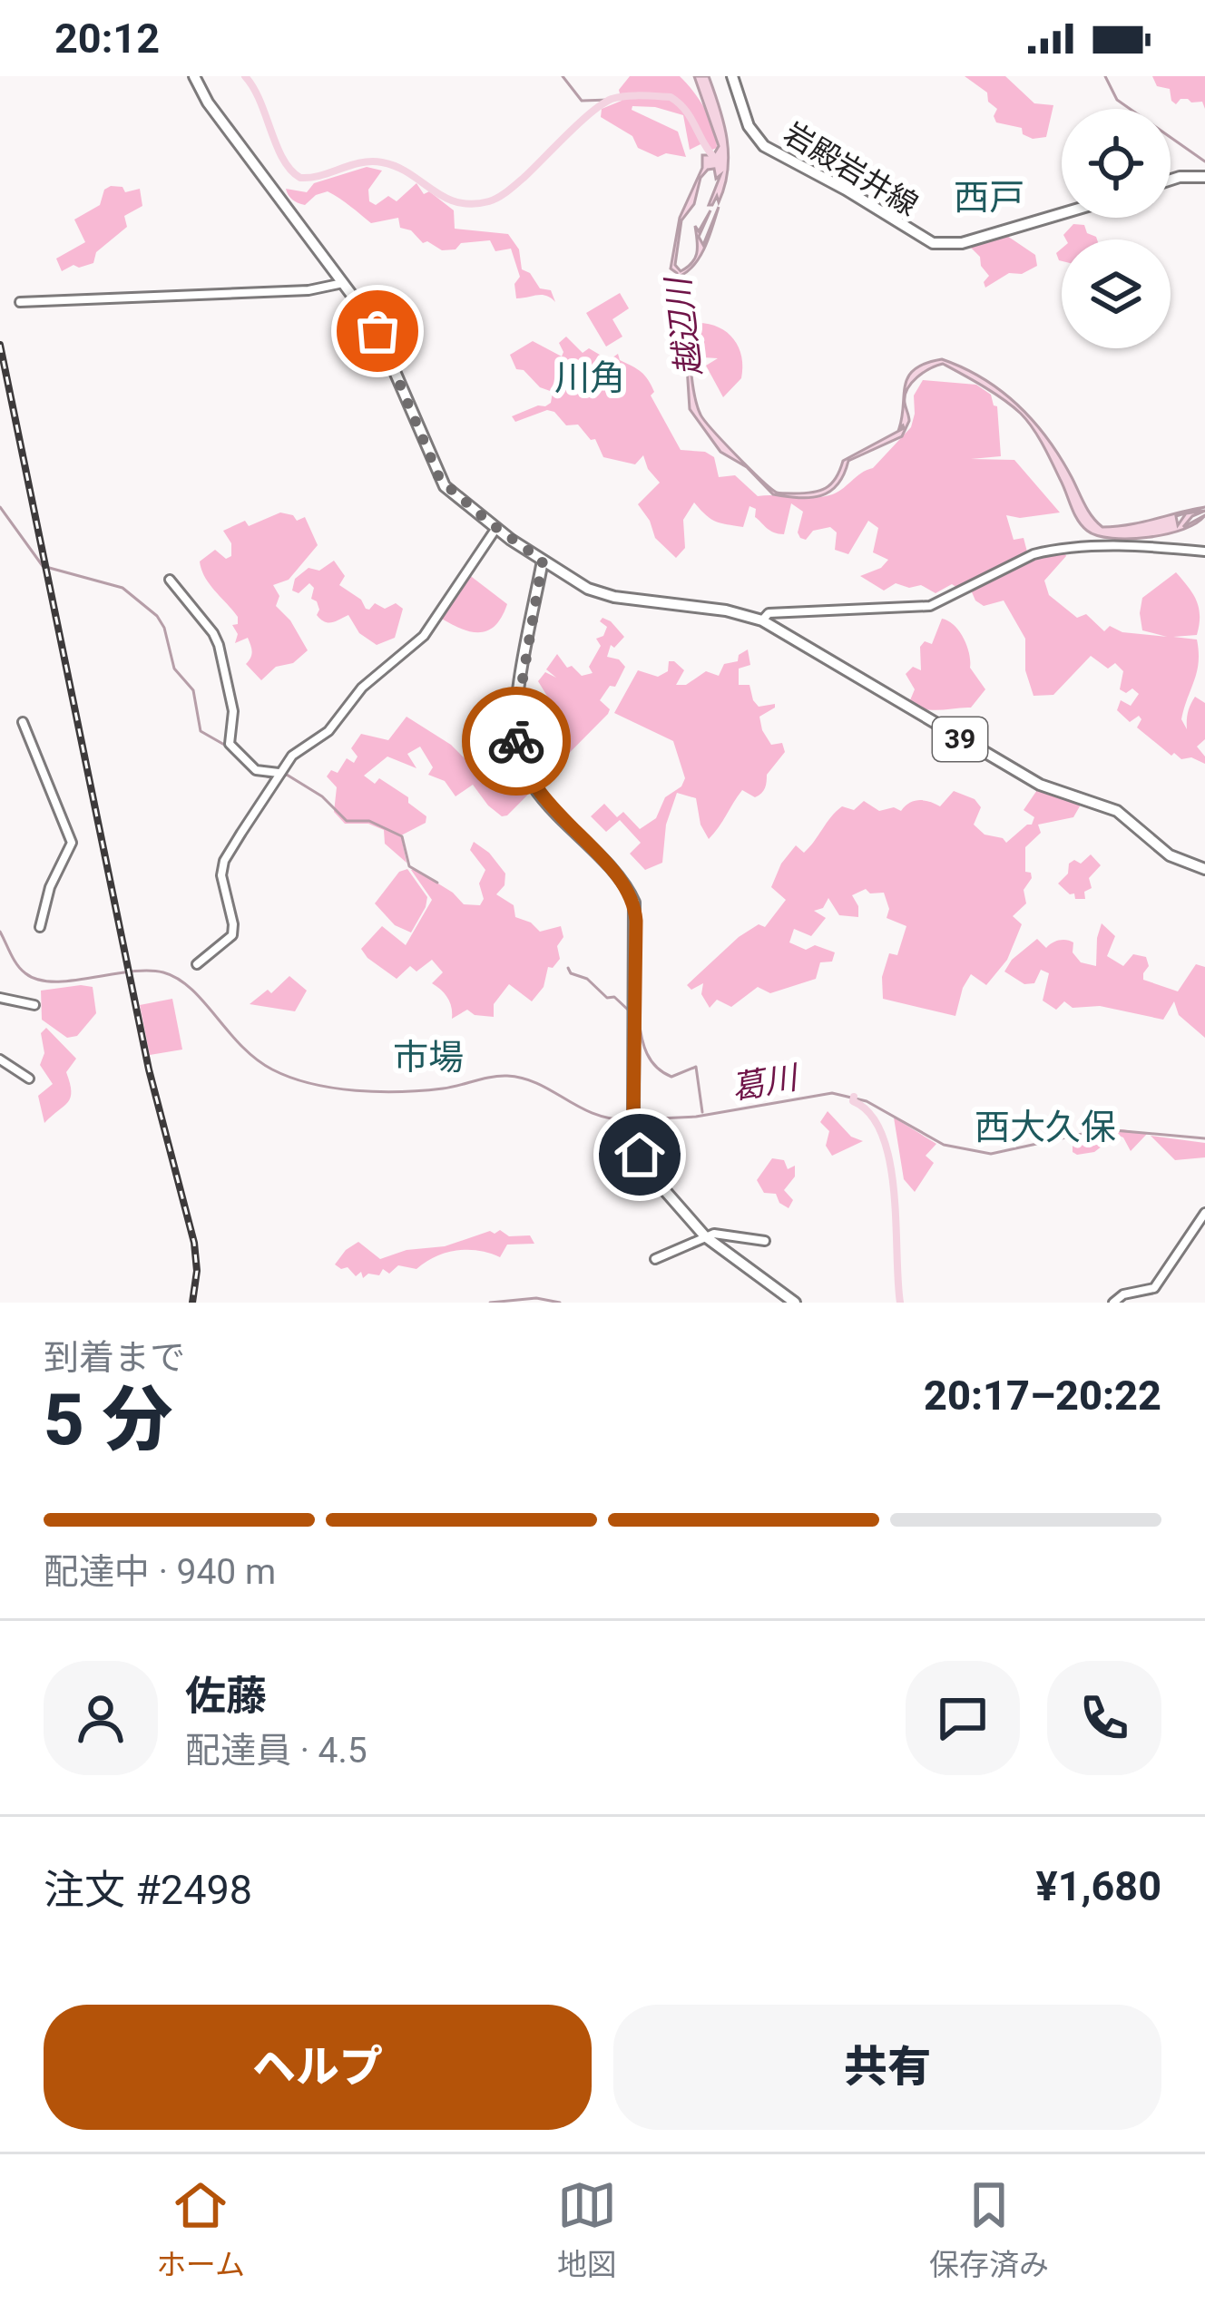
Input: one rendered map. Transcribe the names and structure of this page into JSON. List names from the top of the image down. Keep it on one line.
{"streets":{"main road":["岩殿岩井線","39"]},"districts":["西戸","川角","市場","西大久保"],"water":["越辺川","葛川"],"page":{"status":"20:12","heading":["5 分","到着まで","20:17–20:22"],"panel":["佐藤","配達員 · 4.5","注文 #2498","¥1,680"],"bar":"配達中 · 940 m","buttons":["ヘルプ","共有"],"tabs":["ホーム","地図","保存済み"]}}
